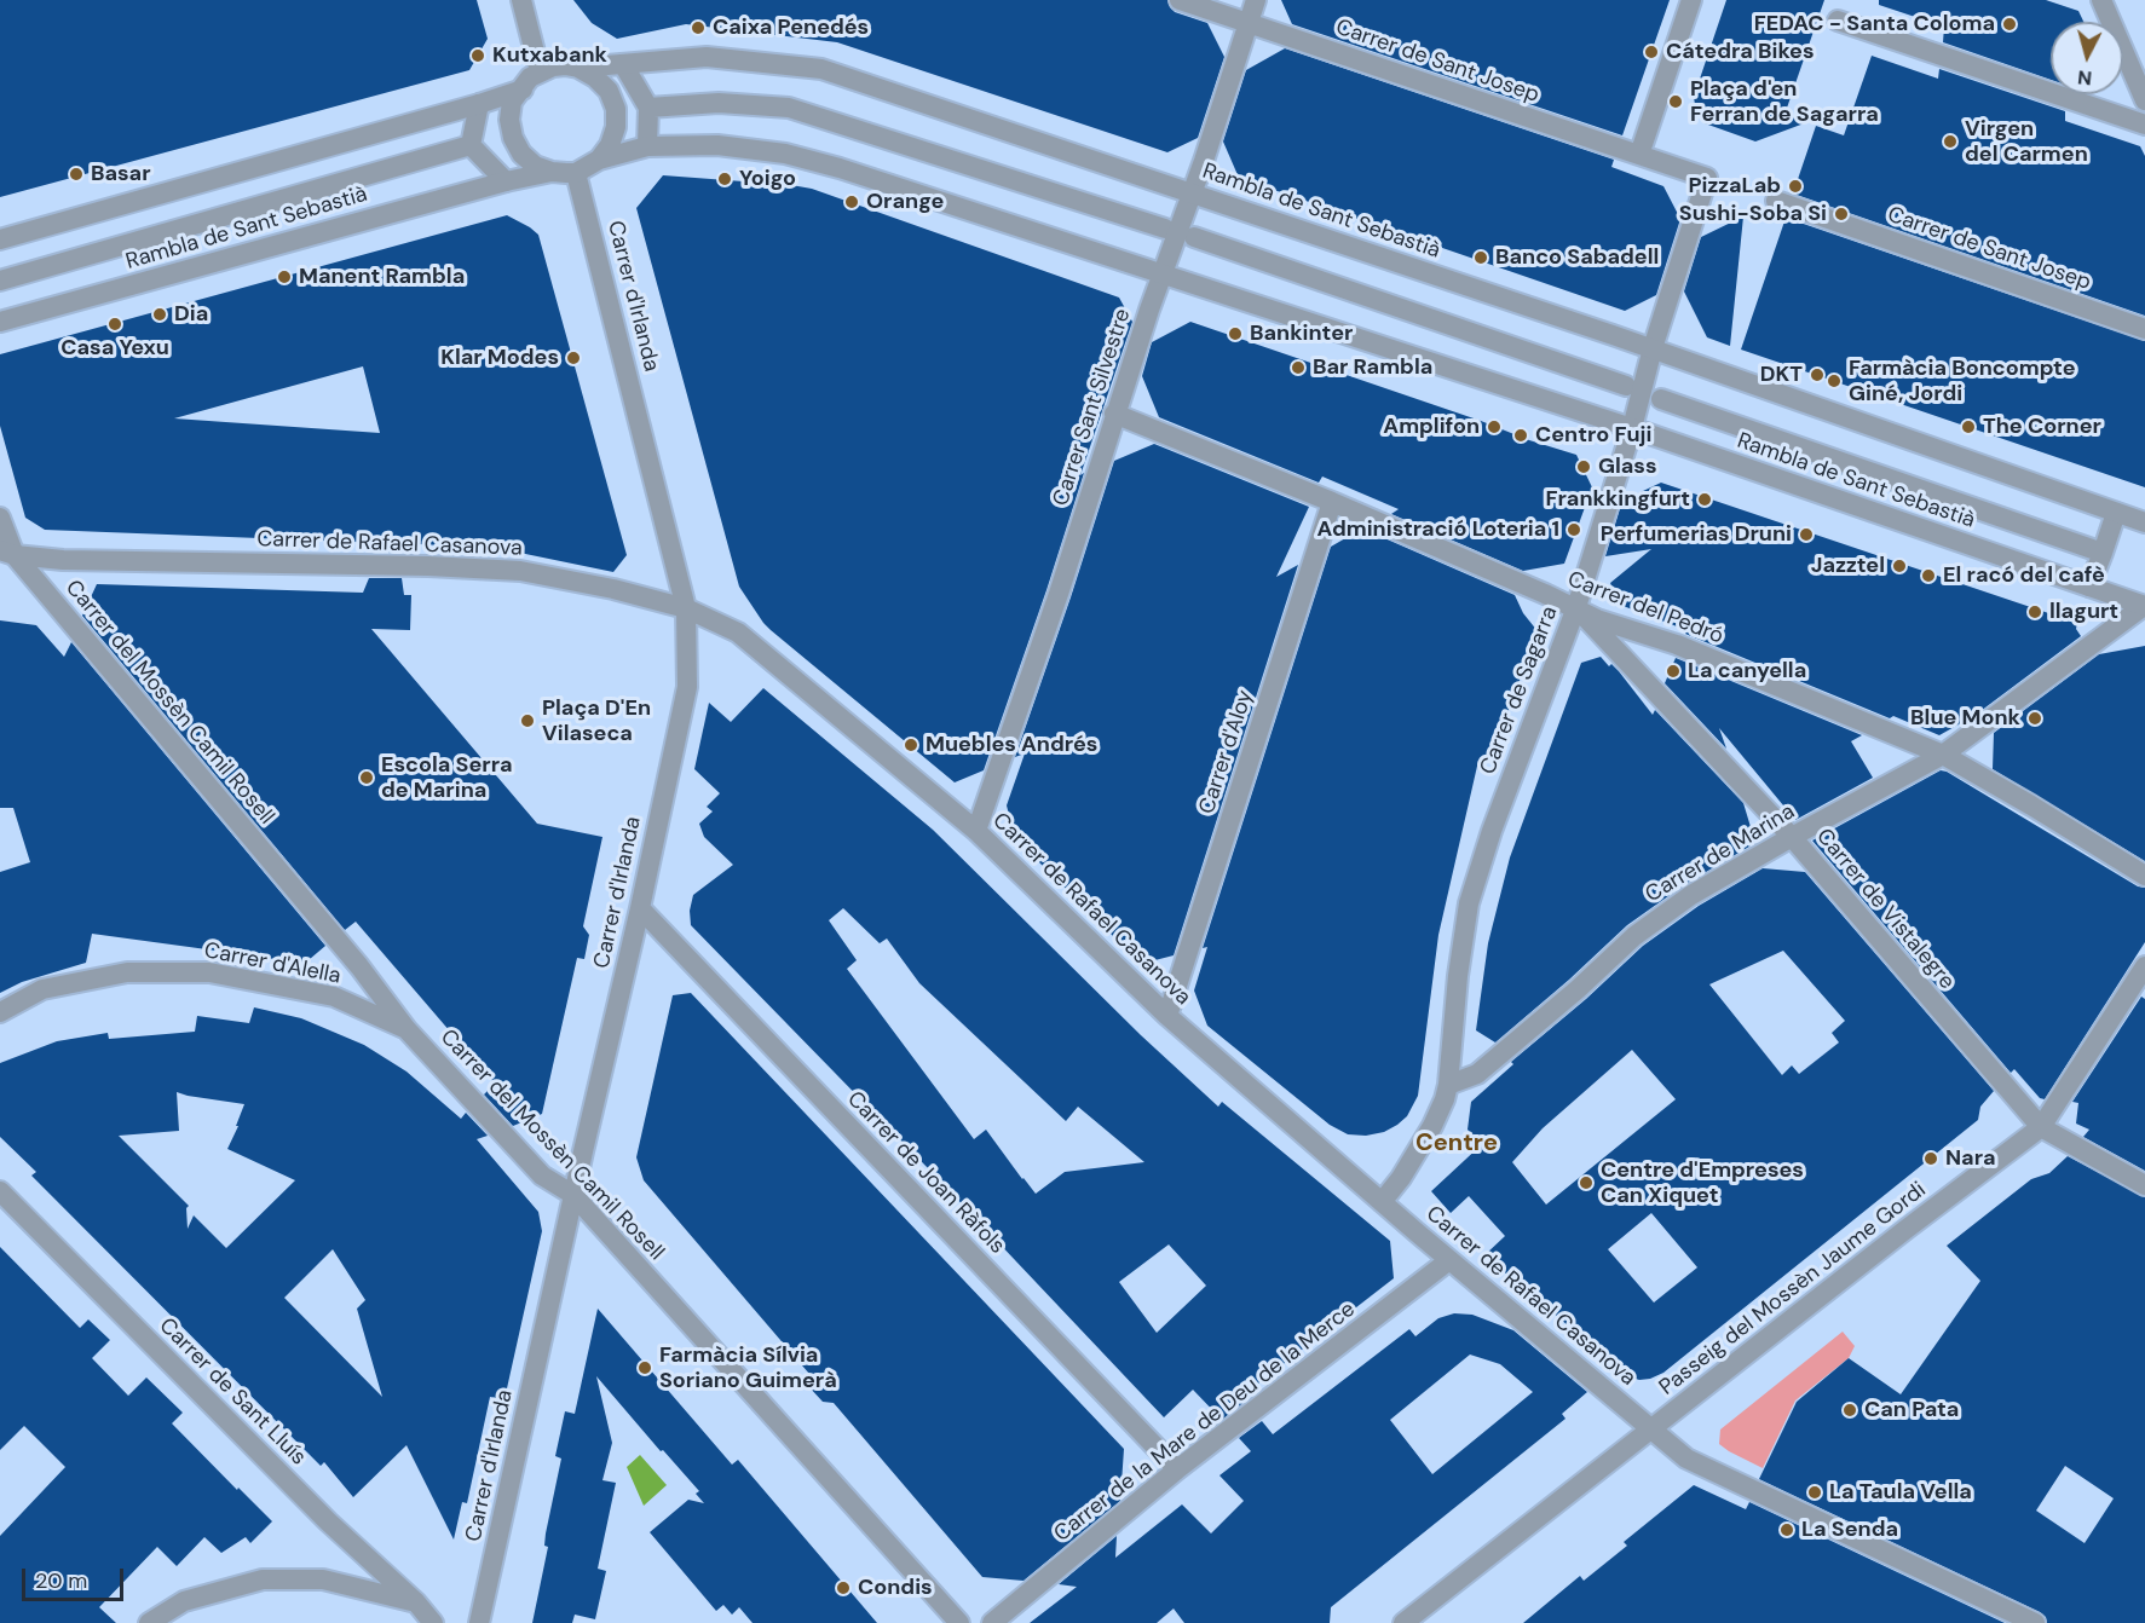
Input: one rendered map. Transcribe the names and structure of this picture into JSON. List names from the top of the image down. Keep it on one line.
{"streets":{"street":["Carrer de Sant Josep","Rambla de Sant Sebastià","Carrer d'Irlanda","Carrer Sant Silvestre","Carrer de Rafael Casanova","Carrer del Pedró","Carrer de Sagarra","Carrer del Mossèn Camil Rosell","Carrer d'Aloy","Carrer de Marina","Carrer de Vistalegre","Carrer d'Alella","Carrer de Joan Ràfols","Passeig del Mossèn Jaume Gordi","Carrer de Sant Lluís","Carrer de la Mare de Deu de la Merce"]},"crossings":[["Carrer de Sant Josep","Carrer Sant Silvestre"],["Carrer de Sant Josep","Carrer de Sagarra"],["Rambla de Sant Sebastià","Carrer d'Irlanda"],["Rambla de Sant Sebastià","Carrer Sant Silvestre"],["Rambla de Sant Sebastià","Carrer de Sagarra"],["Rambla de Sant Sebastià","Carrer de Marina"],["Carrer d'Irlanda","Carrer de Rafael Casanova"],["Carrer d'Irlanda","Carrer del Mossèn Camil Rosell"],["Carrer d'Irlanda","Carrer de Joan Ràfols"],["Carrer Sant Silvestre","Carrer de Rafael Casanova"],["Carrer Sant Silvestre","Carrer del Pedró"],["Carrer de Rafael Casanova","Carrer del Mossèn Camil Rosell"],["Carrer de Rafael Casanova","Carrer d'Aloy"],["Carrer de Rafael Casanova","Passeig del Mossèn Jaume Gordi"],["Carrer de Rafael Casanova","Carrer de la Mare de Deu de la Merce"],["Carrer del Pedró","Carrer de Sagarra"],["Carrer del Pedró","Carrer d'Aloy"],["Carrer del Pedró","Carrer de Marina"],["Carrer del Pedró","Carrer de Vistalegre"],["Carrer de Sagarra","Carrer de Marina"],["Carrer de Sagarra","Carrer de Vistalegre"],["Carrer del Mossèn Camil Rosell","Carrer d'Alella"],["Carrer de Marina","Carrer de Vistalegre"],["Carrer de Vistalegre","Passeig del Mossèn Jaume Gordi"],["Carrer de Joan Ràfols","Carrer de la Mare de Deu de la Merce"]],"districts":["Centre"],"places":["FEDAC - Santa Coloma","Caixa Penedés","Cátedra Bikes","Kutxabank","Plaça d'en Ferran de Sagarra","Virgen del Carmen","Basar","Yoigo","PizzaLab","Orange","Sushi-Soba Si","Banco Sabadell","Manent Rambla","Dia","Casa Yexu","Bankinter","Klar Modes","Bar Rambla","DKT","Farmàcia Boncompte Giné, Jordi","Amplifon","The Corner","Centro Fuji","Glass","Frankkingfurt","Administració Loteria 1","Perfumerias Druni","Jazztel","El racó del cafè","llagurt","La canyella","Blue Monk","Plaça D'En Vilaseca","Muebles Andrés","Escola Serra de Marina","Nara","Centre d'Empreses Can Xiquet","Farmàcia Sílvia Soriano Guimerà","Can Pata","La Taula Vella","La Senda","Condis"],"scale_bar":"20 m","north":"bottom"}
